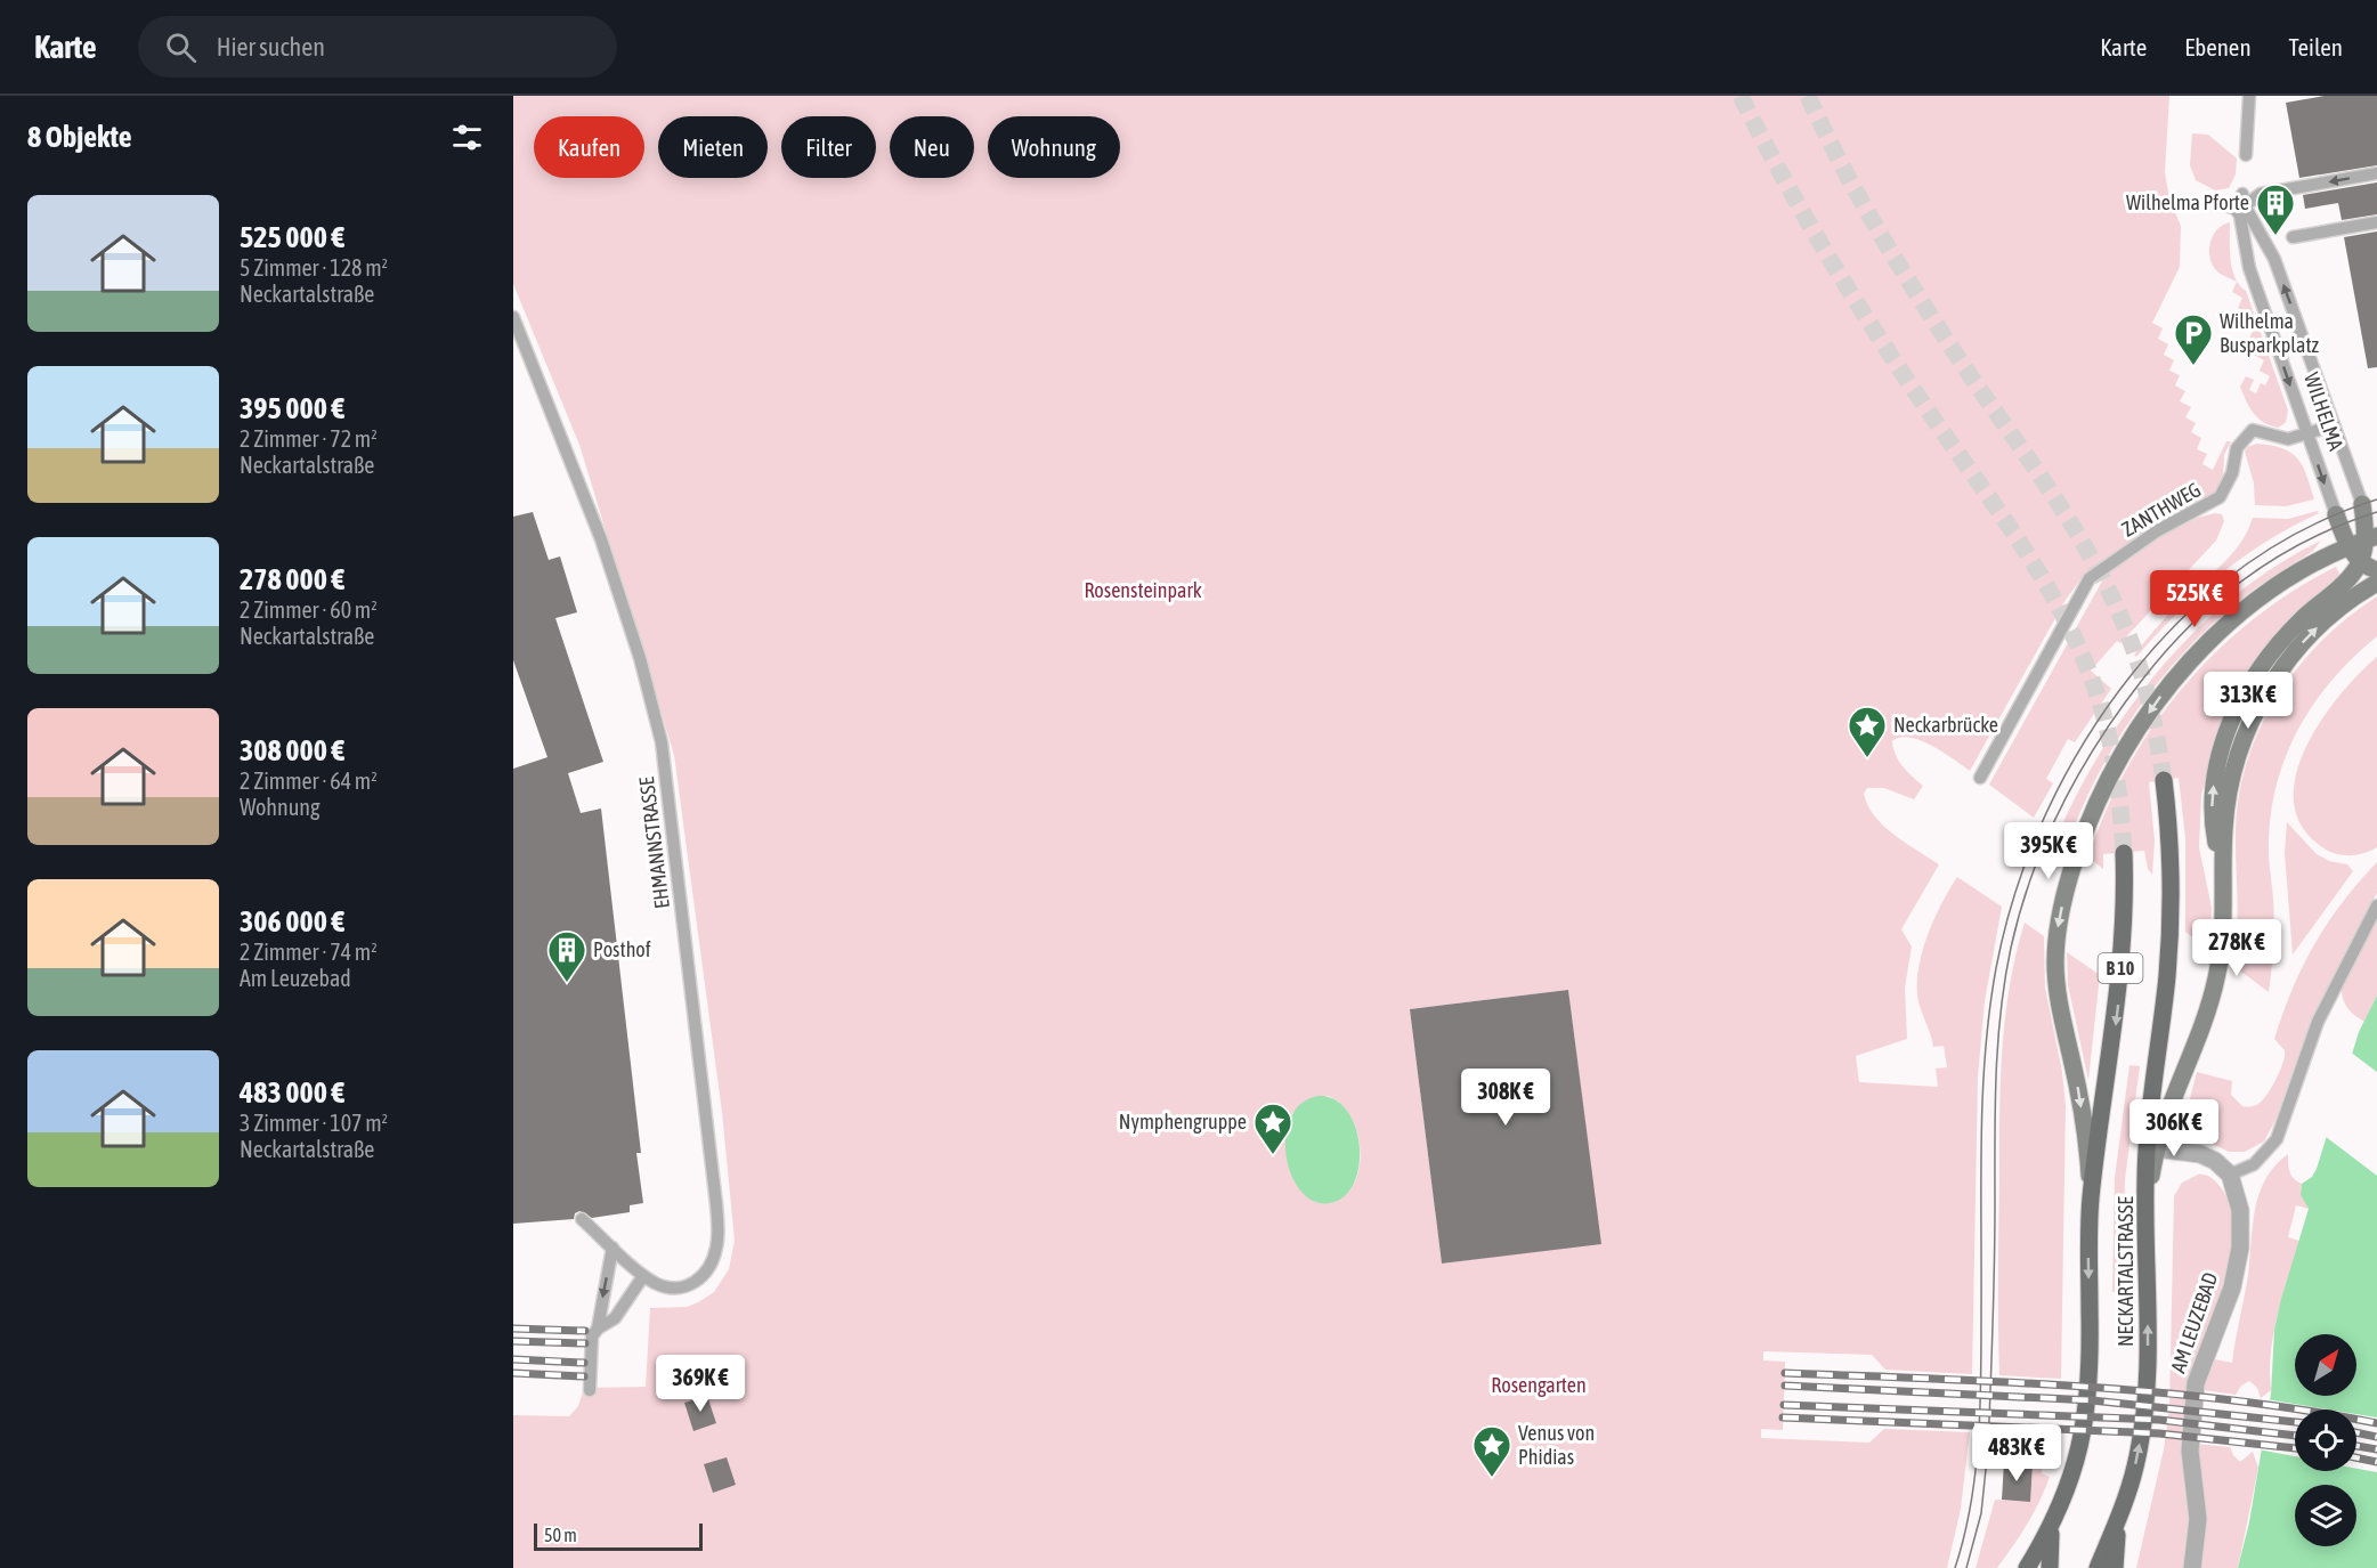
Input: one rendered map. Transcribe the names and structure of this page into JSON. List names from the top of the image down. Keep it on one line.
{"streets":{"main road":["B 10","NECKARTALSTRASSE"],"street":["AM LEUZEBAD"],"lane":["WILHELMA","ZANTHWEG","EHMANNSTRASSE"]},"crossings":[["WILHELMA","ZANTHWEG"],["B 10","NECKARTALSTRASSE"]],"parks":["Rosensteinpark","Rosengarten"],"places":{"building":["Wilhelma Pforte","Posthof"],"parking":["Wilhelma Busparkplatz"],"place":["Neckarbrücke","Nymphengruppe","Venus von Phidias"]},"scale_bar":"50 m","north":"top right","page":{"header":"Karte","search":"Hier suchen","nav":["Karte","Ebenen","Teilen"],"heading":"8 Objekte","chip":["Kaufen","Mieten","Filter","Neu","Wohnung"],"list":[{"name":"525 000 €","note":"5 Zimmer · 128 m² · Neckartalstraße"},{"name":"395 000 €","note":"2 Zimmer · 72 m² · Neckartalstraße"},{"name":"278 000 €","note":"2 Zimmer · 60 m² · Neckartalstraße"},{"name":"308 000 €","note":"2 Zimmer · 64 m² · Wohnung"},{"name":"306 000 €","note":"2 Zimmer · 74 m² · Am Leuzebad"},{"name":"483 000 €","note":"3 Zimmer · 107 m² · Neckartalstraße"}],"price":["525K €","313K €","395K €","278K €","308K €","306K €","369K €","483K €"],"scale":"50 m"}}
